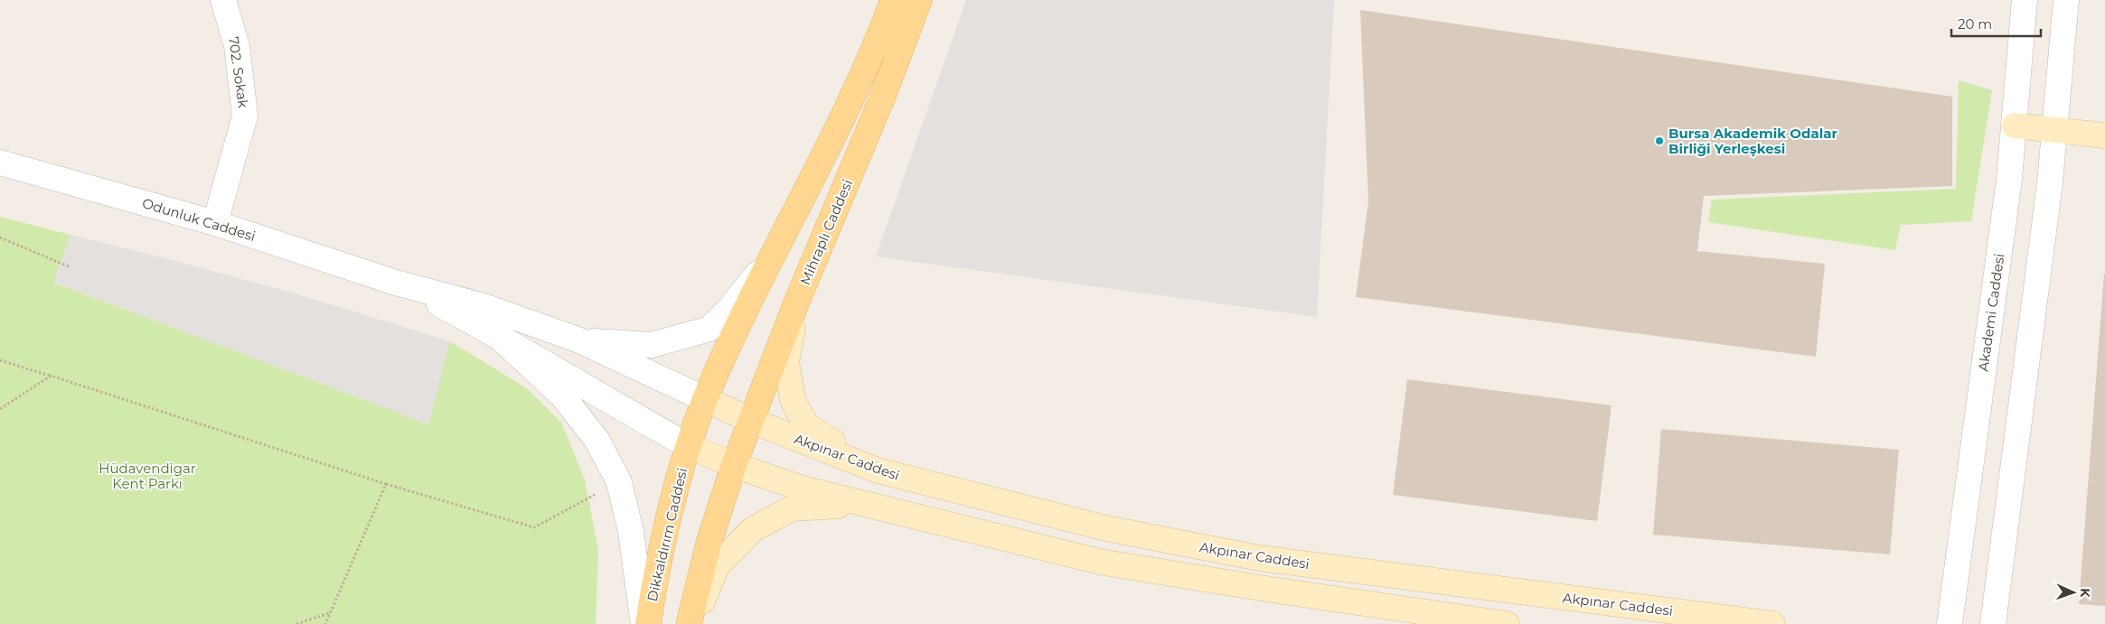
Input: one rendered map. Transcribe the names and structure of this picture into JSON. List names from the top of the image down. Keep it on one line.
{"streets":{"main road":["Mihraplı Caddesi","Akpınar Caddesi","Dikkaldırım Caddesi"],"street":["702. Sokak","Odunluk Caddesi","Akademi Caddesi"]},"crossings":[["702. Sokak","Odunluk Caddesi"],["Mihraplı Caddesi","Akpınar Caddesi"]],"parks":["Hüdavendigar Kent Parkı"],"places":["Bursa Akademik Odalar Birliği Yerleşkesi"],"scale_bar":"20 m","north":"right"}
